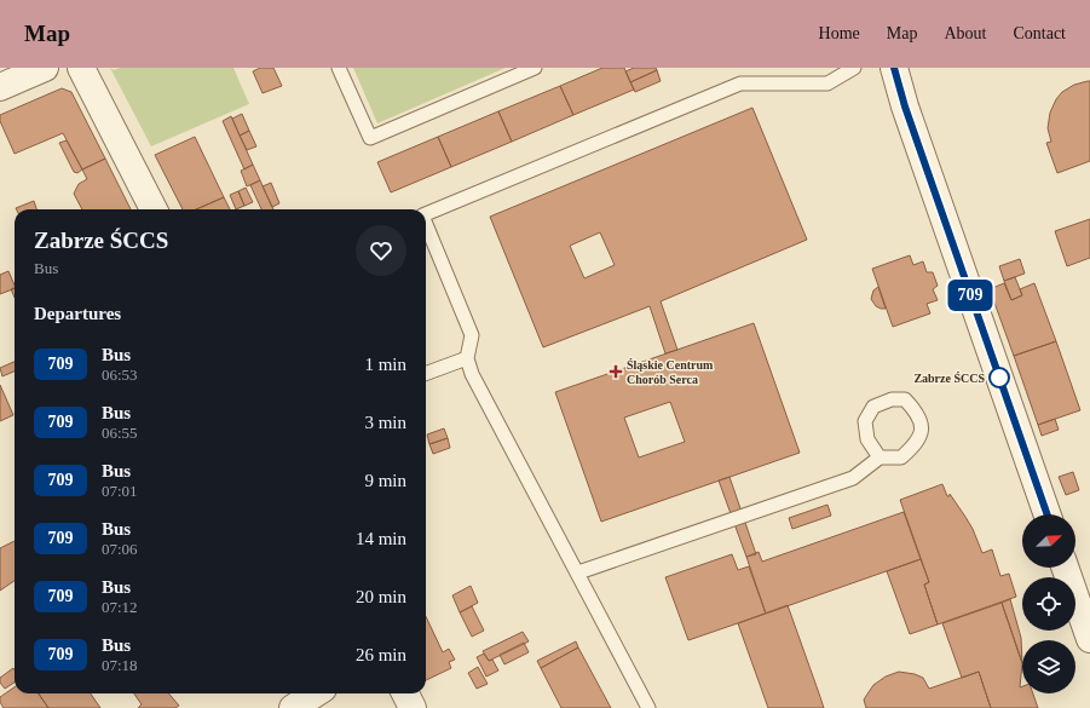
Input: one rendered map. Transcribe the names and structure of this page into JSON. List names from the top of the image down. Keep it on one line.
{"places":{"health":["Śląskie Centrum Chorób Serca"],"other":["Zabrze ŚCCS"]},"lines":["bus line 709"],"north":"top right","page":{"header":"Map","nav":["Home","Map","About","Contact"],"on_map":"709","heading":[["Zabrze ŚCCS","Bus"],"Departures"],"list":[{"mark":"709","name":"Bus","note":"06:53","value":"1 min"},{"mark":"709","name":"Bus","note":"06:55","value":"3 min"},{"mark":"709","name":"Bus","note":"07:01","value":"9 min"},{"mark":"709","name":"Bus","note":"07:06","value":"14 min"},{"mark":"709","name":"Bus","note":"07:12","value":"20 min"},{"mark":"709","name":"Bus","note":"07:18","value":"26 min"}]}}
